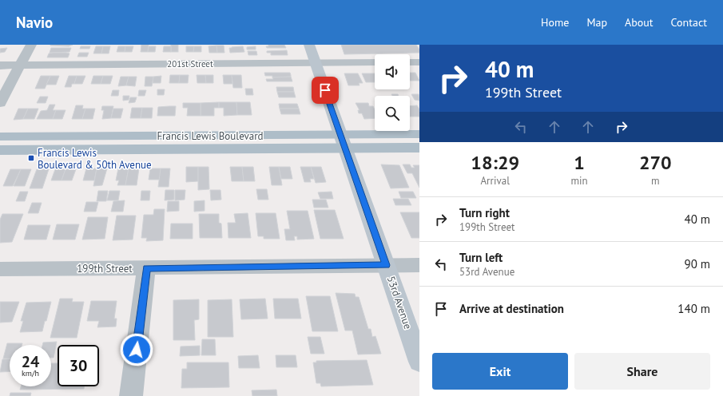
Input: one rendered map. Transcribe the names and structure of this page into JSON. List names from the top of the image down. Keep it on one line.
{"streets":{"main road":["Francis Lewis Boulevard"],"street":["201st Street","199th Street","53rd Avenue"]},"crossings":[["201st Street","53rd Avenue"],["Francis Lewis Boulevard","53rd Avenue"],["199th Street","53rd Avenue"]],"places":{"transit":["Francis Lewis Boulevard & 50th Avenue"]},"page":{"header":"Navio","nav":["Home","Map","About","Contact"],"turn":["40 m","199th Street"],"eta":["18:29","Arrival","1","min","270","m"],"list":[{"name":"Turn right","note":"199th Street","value":"40 m"},{"name":"Turn left","note":"53rd Avenue","value":"90 m"},{"name":"Arrive at destination","value":"140 m"}],"speed":"24 km/h","limit":"30","buttons":["Exit","Share"]}}
